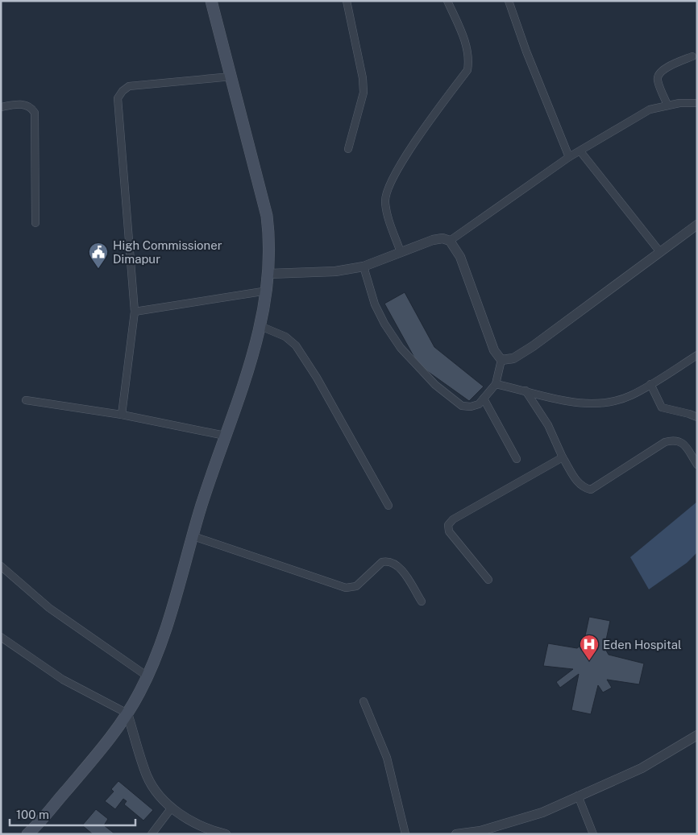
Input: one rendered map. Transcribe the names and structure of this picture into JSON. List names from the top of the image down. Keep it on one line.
{"places":{"public building":["High Commissioner Dimapur"],"hospital":["Eden Hospital"]},"scale_bar":"100 m"}
